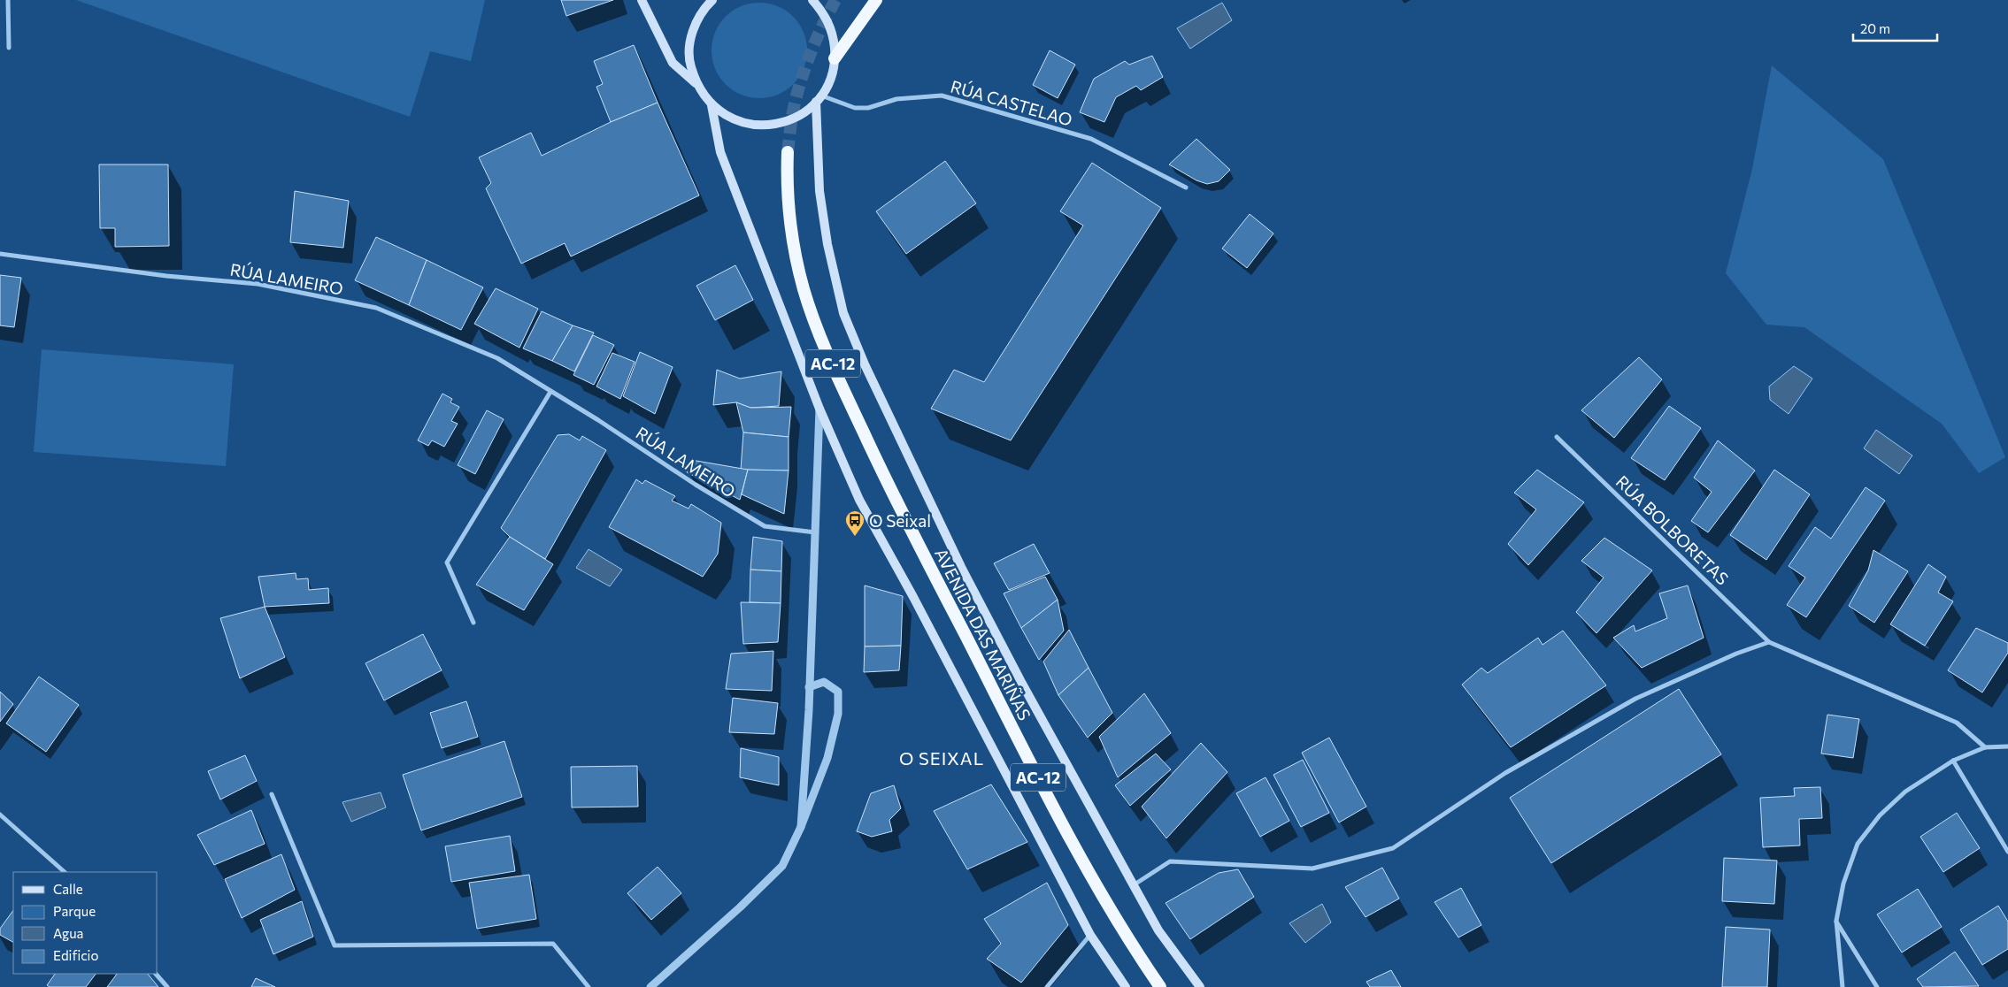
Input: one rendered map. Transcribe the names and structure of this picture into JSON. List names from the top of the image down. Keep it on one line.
{"streets":{"highway":["AC-12","AVENIDA DAS MARIÑAS"],"street":["RÚA CASTELAO","RÚA LAMEIRO","RÚA BOLBORETAS"]},"districts":["O SEIXAL"],"places":{"bus stop":["O Seixal"]},"legend":["Calle","Parque","Agua","Edificio"],"scale_bar":"20 m"}
